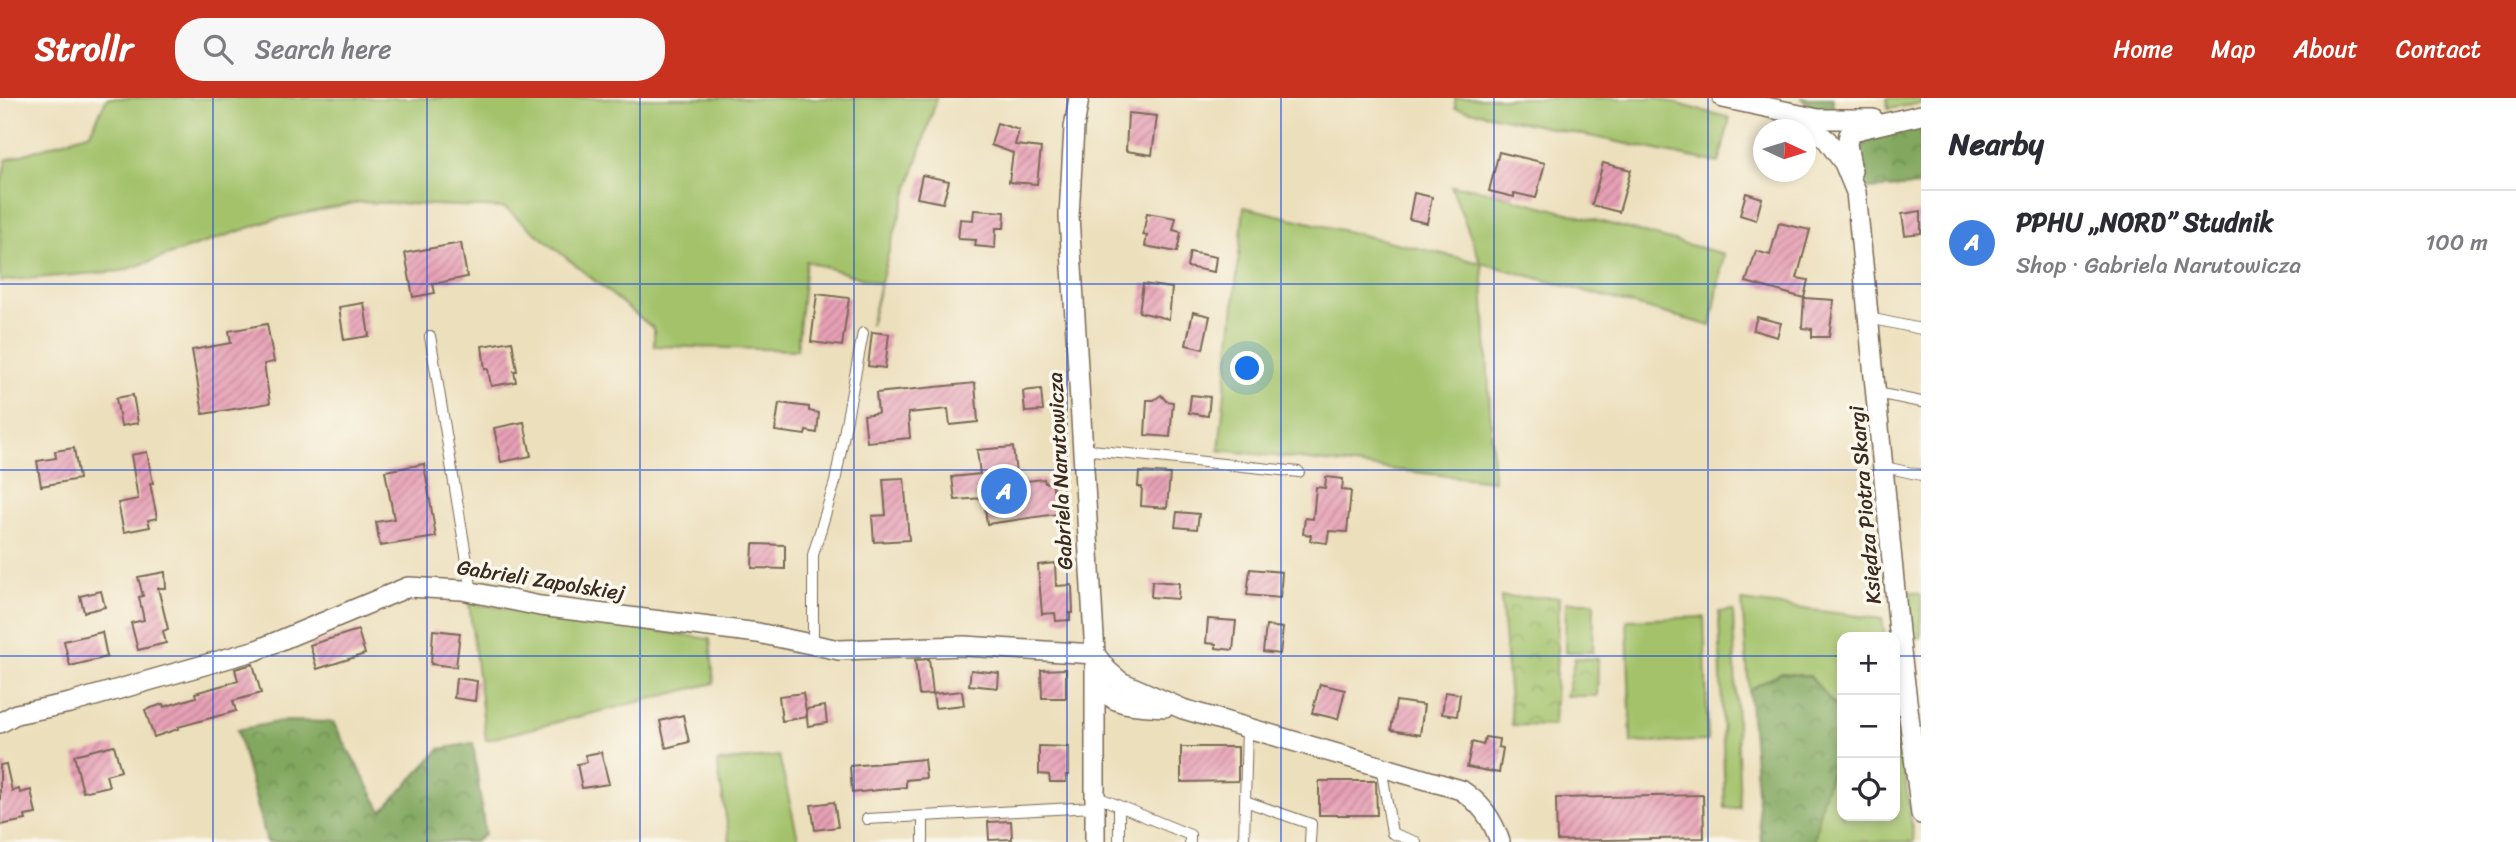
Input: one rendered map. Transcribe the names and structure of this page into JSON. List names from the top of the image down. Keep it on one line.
{"streets":{"street":["Gabriela Narutowicza","Księdza Piotra Skargi","Gabrieli Zapolskiej"]},"crossings":[["Gabriela Narutowicza","Gabrieli Zapolskiej"]],"north":"right","page":{"header":"Strollr","search":"Search here","nav":["Home","Map","About","Contact"],"heading":"Nearby","list":[{"mark":"A","name":"PPHU „NORD” Studnik","note":"Shop · Gabriela Narutowicza","value":"100 m"}],"pins":"A","map_buttons":["+","−"]}}
